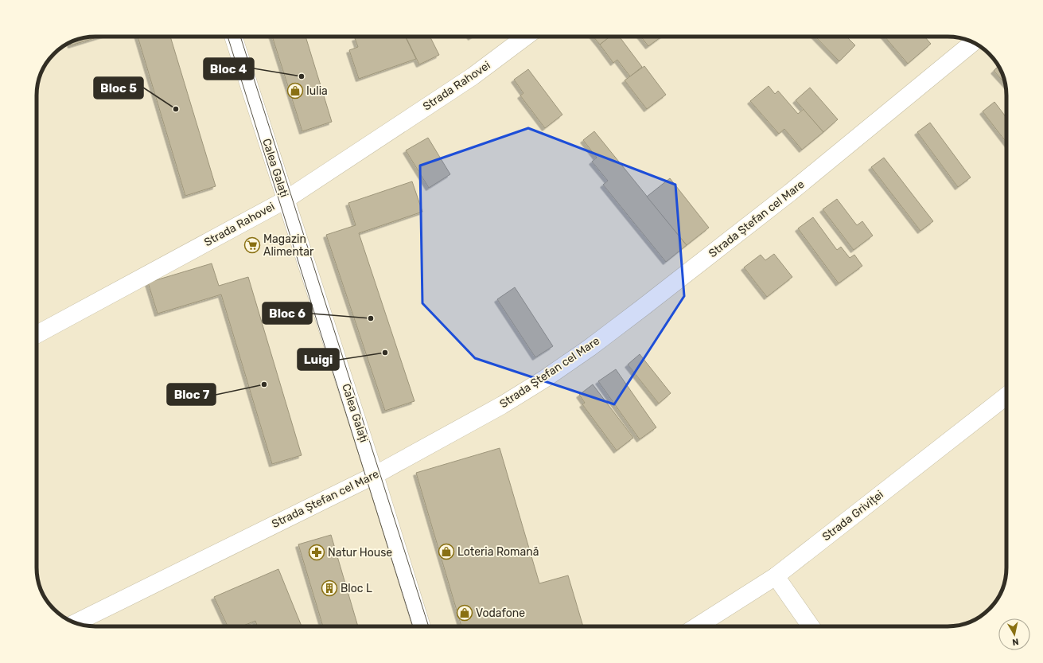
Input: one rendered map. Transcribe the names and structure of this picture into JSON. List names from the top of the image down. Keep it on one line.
{"streets":{"street":["Strada Rahovei","Calea Galați","Strada Ștefan cel Mare","Strada Griviței"]},"crossings":[["Strada Rahovei","Calea Galați"],["Calea Galați","Strada Ștefan cel Mare"]],"places":{"other":["Bloc 4","Bloc 5","Bloc 6","Luigi","Bloc 7"],"shop":["Iulia","Loteria Romană","Vodafone"],"supermarket":["Magazin Alimentar"],"pharmacy":["Natur House"],"building":["Bloc L"]},"north":"bottom"}
